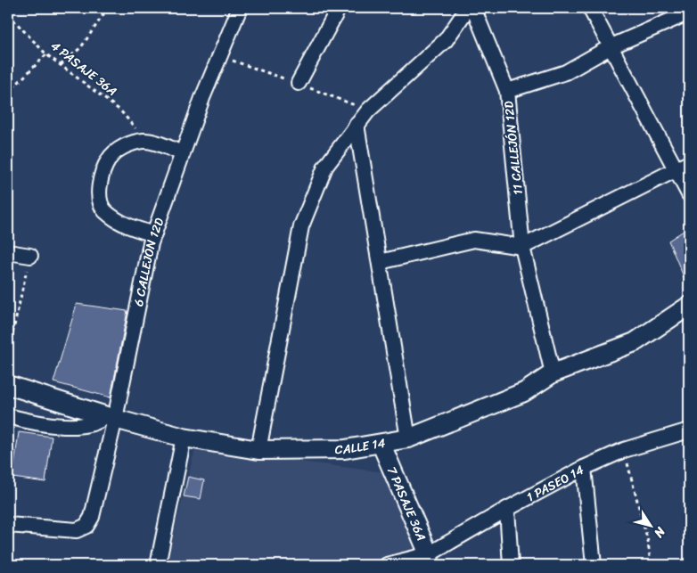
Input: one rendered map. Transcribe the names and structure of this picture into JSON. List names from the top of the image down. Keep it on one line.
{"streets":{"street":["11 CALLEJÓN 12D","6 CALLEJÓN 12D","CALLE 14","1 PASEO 14","7 PASAJE 36A"],"path":["4 PASAJE 36A"]},"crossings":[["4 PASAJE 36A","6 CALLEJÓN 12D"],["11 CALLEJÓN 12D","CALLE 14"],["6 CALLEJÓN 12D","CALLE 14"],["CALLE 14","7 PASAJE 36A"],["1 PASEO 14","7 PASAJE 36A"]],"north":"bottom right"}
